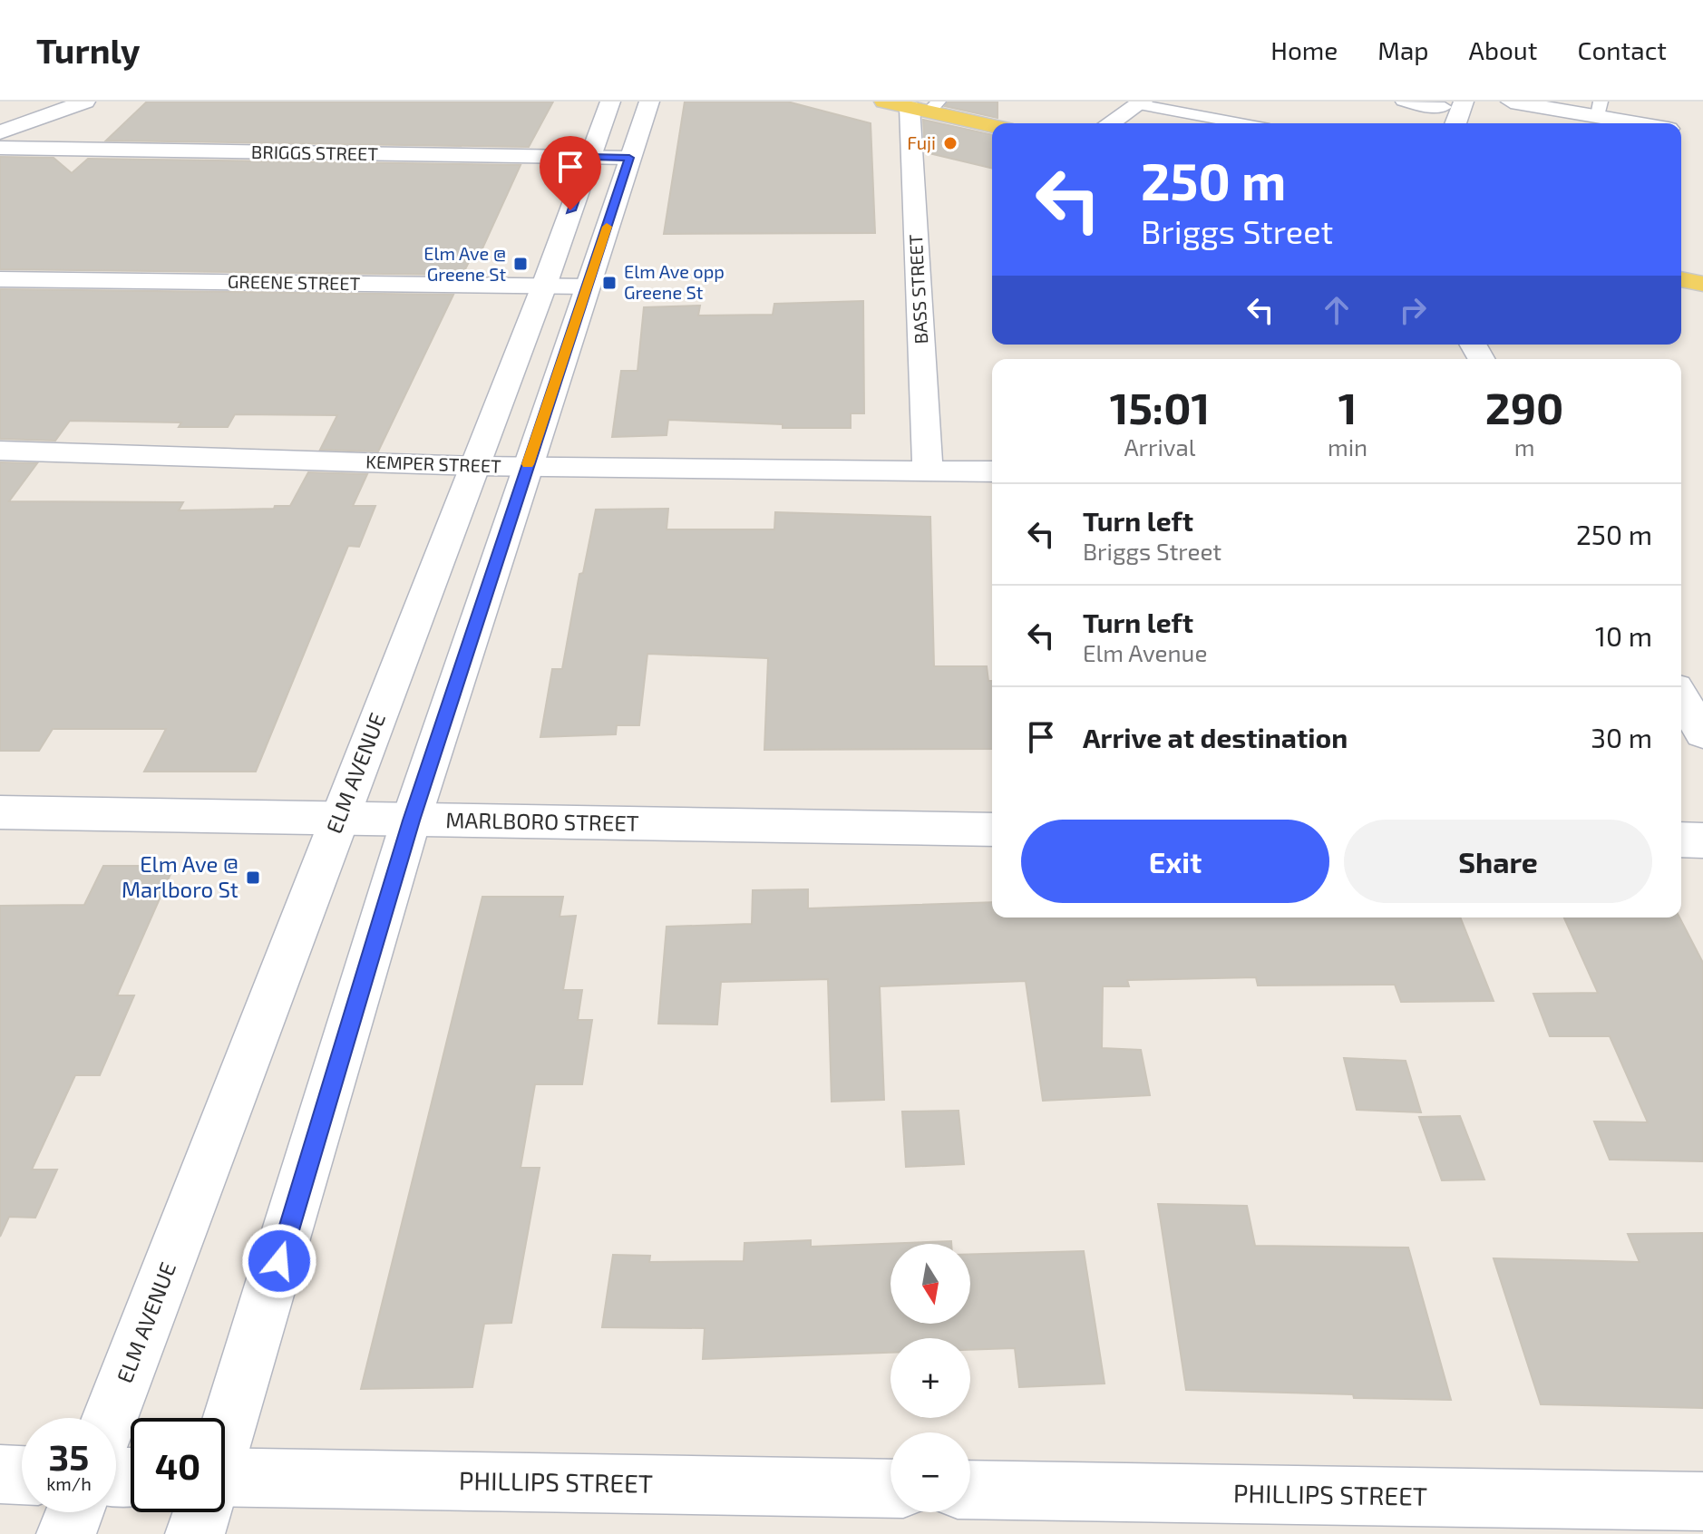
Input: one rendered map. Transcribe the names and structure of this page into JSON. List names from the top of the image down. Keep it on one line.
{"streets":{"street":["BRIGGS STREET","GREENE STREET","BASS STREET","KEMPER STREET","ELM AVENUE","MARLBORO STREET","PHILLIPS STREET"]},"crossings":[["BRIGGS STREET","ELM AVENUE"],["GREENE STREET","ELM AVENUE"],["BASS STREET","KEMPER STREET"],["KEMPER STREET","ELM AVENUE"],["ELM AVENUE","MARLBORO STREET"]],"places":{"other":["Fuji"],"transit":["Elm Ave @ Greene St","Elm Ave opp Greene St","Elm Ave @ Marlboro St"]},"north":"bottom","page":{"header":"Turnly","nav":["Home","Map","About","Contact"],"turn":["250 m","Briggs Street"],"eta":["15:01","Arrival","1","min","290","m"],"list":[{"name":"Turn left","note":"Briggs Street","value":"250 m"},{"name":"Turn left","note":"Elm Avenue","value":"10 m"},{"name":"Arrive at destination","value":"30 m"}],"buttons":["Exit","Share"],"map_buttons":["+","−"],"speed":"35 km/h","limit":"40"}}
